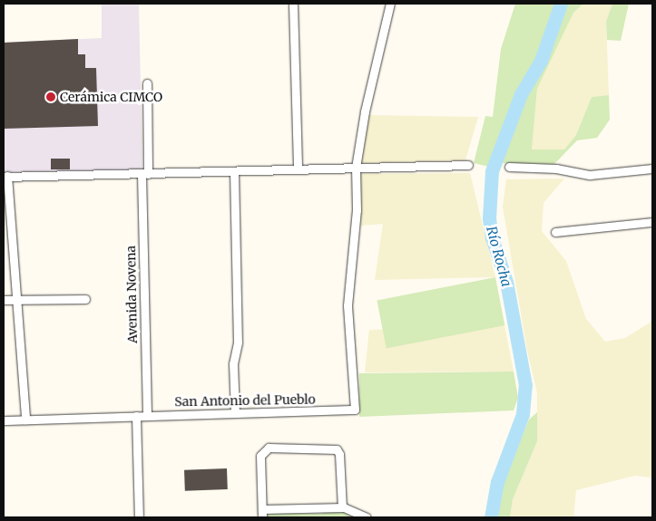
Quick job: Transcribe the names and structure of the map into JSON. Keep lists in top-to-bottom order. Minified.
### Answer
{"streets":{"street":["Avenida Novena","San Antonio del Pueblo"]},"crossings":[["Avenida Novena","San Antonio del Pueblo"]],"water":["Río Rocha"],"places":["Cerámica CIMCO"]}
